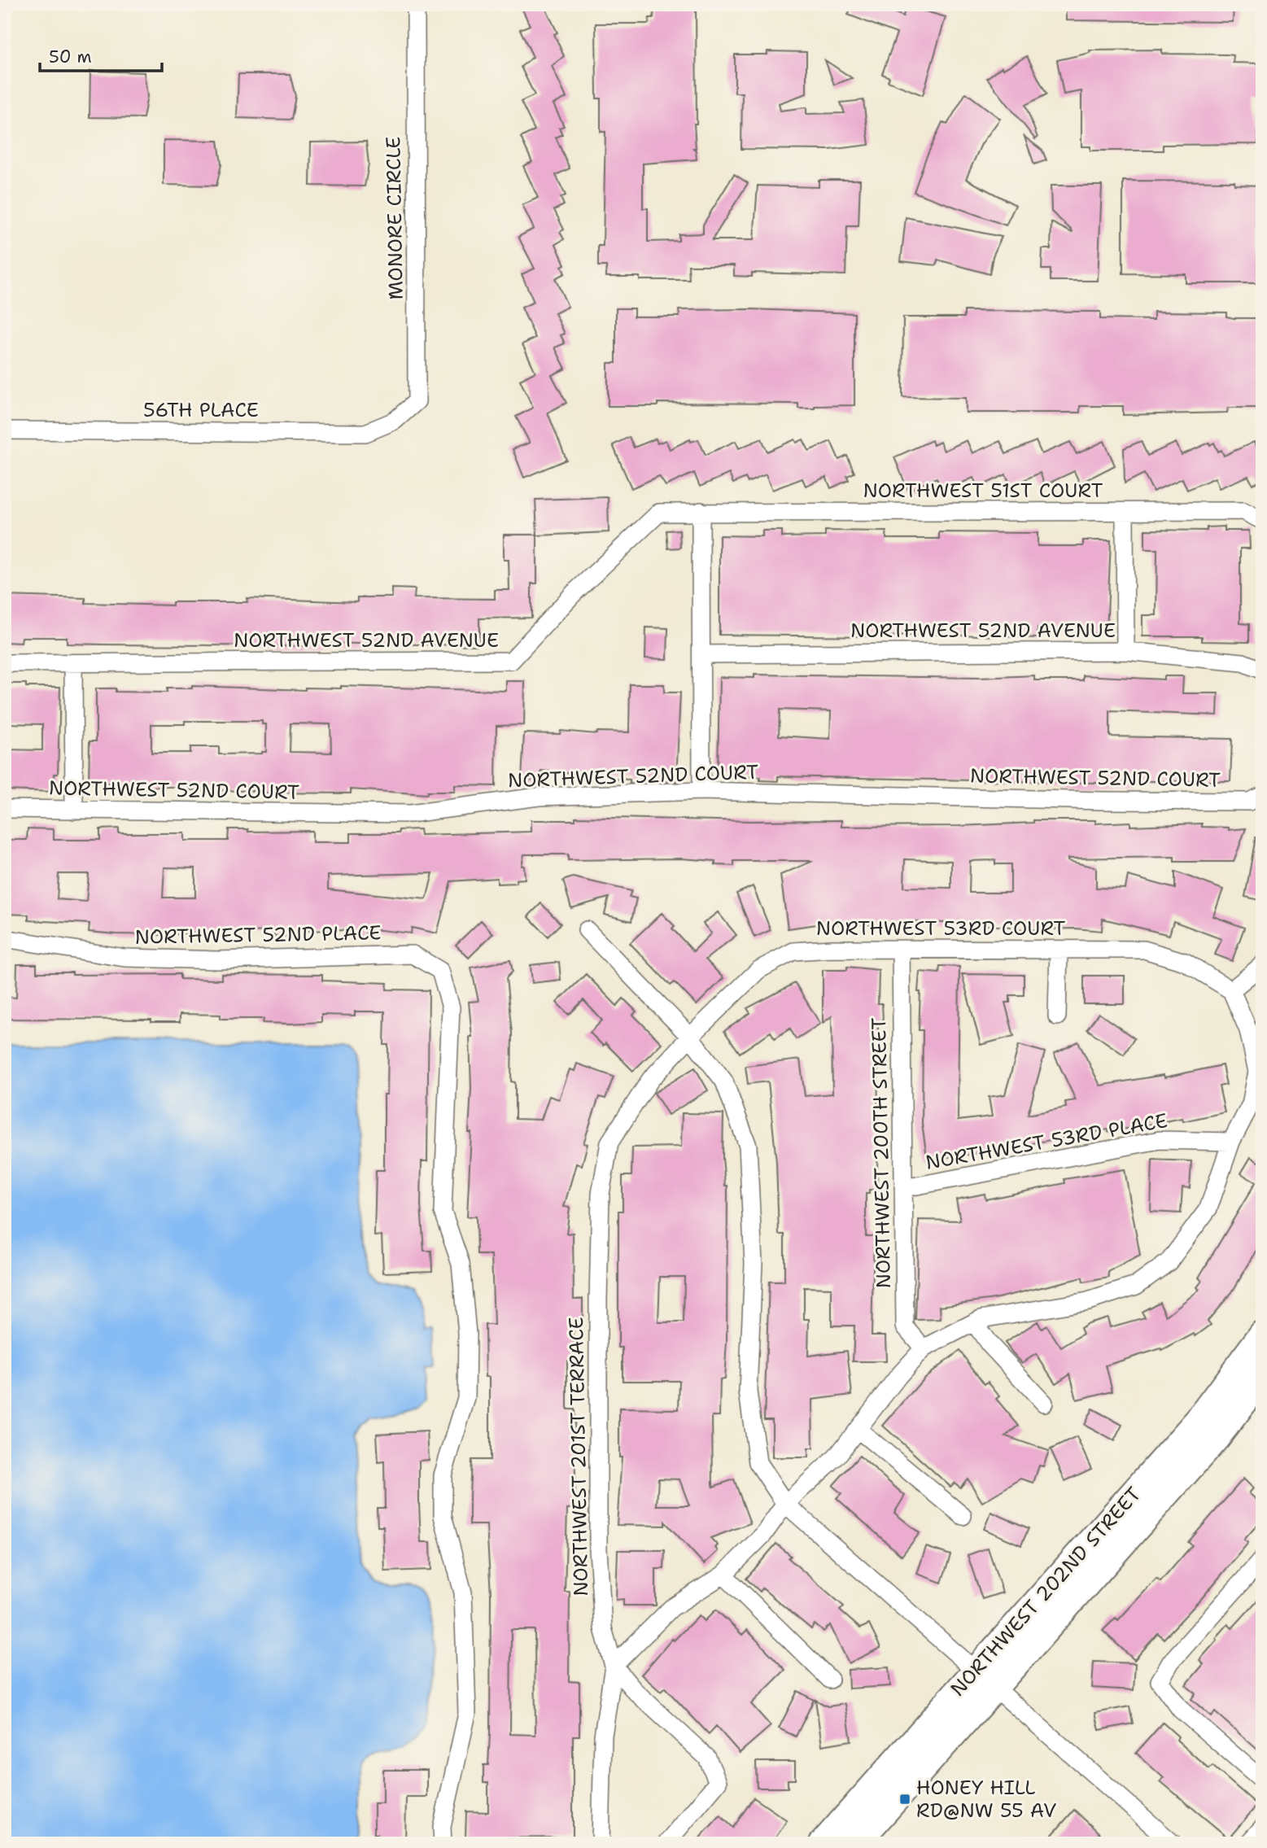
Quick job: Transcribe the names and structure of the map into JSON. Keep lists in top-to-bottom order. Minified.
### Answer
{"streets":{"main road":["NORTHWEST 202ND STREET"],"street":["MONORE CIRCLE","56TH PLACE","NORTHWEST 51ST COURT","NORTHWEST 52ND AVENUE","NORTHWEST 52ND COURT","NORTHWEST 53RD COURT","NORTHWEST 52ND PLACE","NORTHWEST 53RD PLACE","NORTHWEST 200TH STREET","NORTHWEST 201ST TERRACE"]},"crossings":[["MONORE CIRCLE","56TH PLACE"],["NORTHWEST 51ST COURT","NORTHWEST 52ND AVENUE"],["NORTHWEST 53RD COURT","NORTHWEST 200TH STREET"],["NORTHWEST 53RD COURT","NORTHWEST 201ST TERRACE"],["NORTHWEST 53RD PLACE","NORTHWEST 200TH STREET"]],"places":{"transit":["HONEY HILL RD@NW 55 AV"]},"scale_bar":"50 m"}
